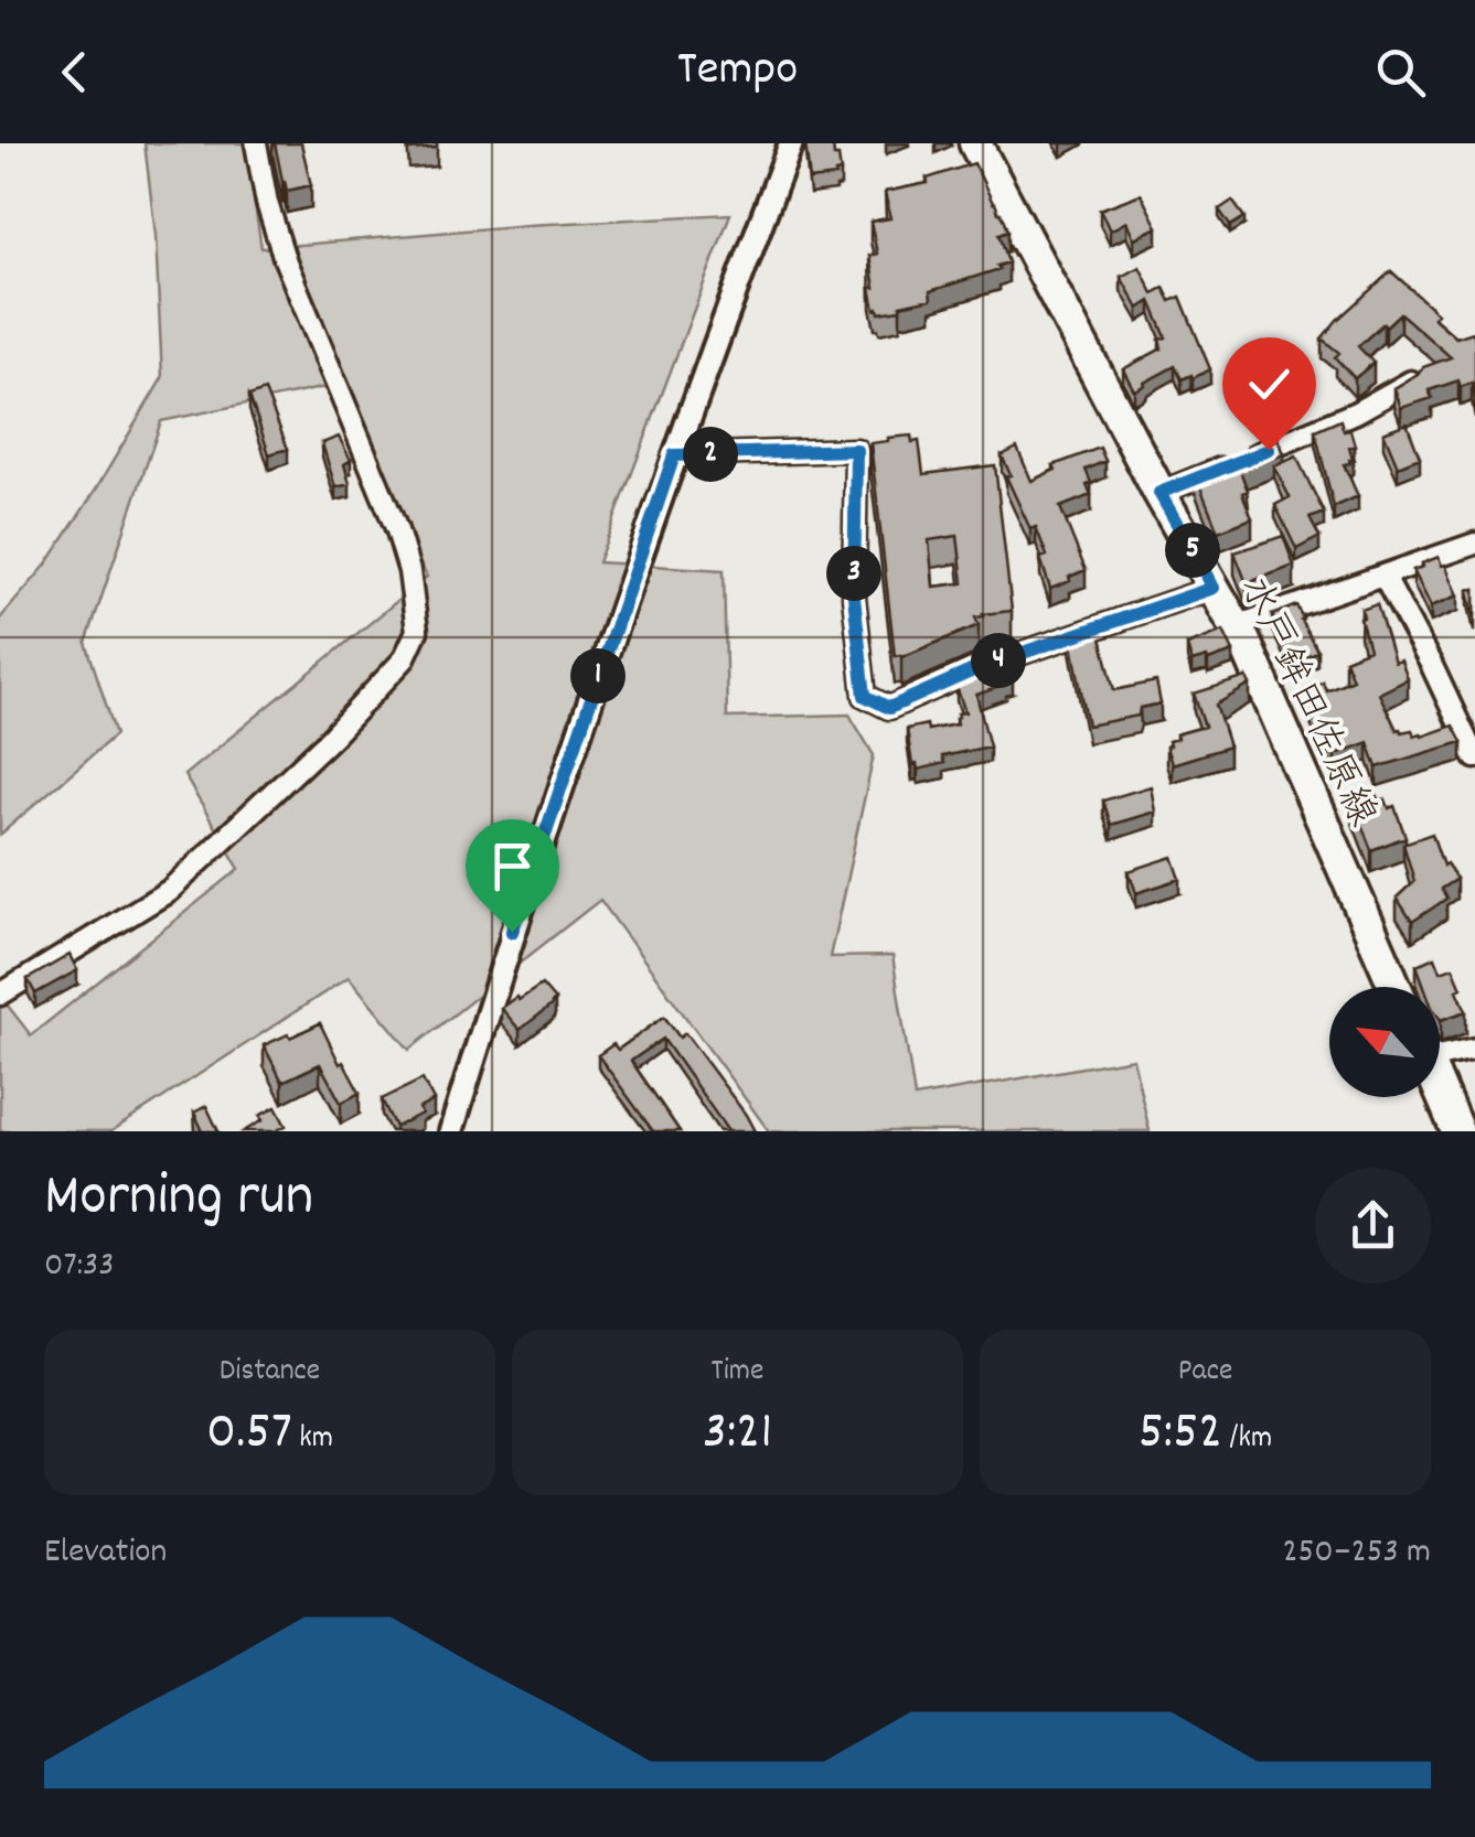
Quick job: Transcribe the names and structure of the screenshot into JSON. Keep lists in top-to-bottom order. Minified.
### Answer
{"streets":{"main road":["水戸鉾田佐原線"]},"north":"top left","page":{"header":"Tempo","pins":["2","5","3","4","1"],"heading":["Morning run","07:33"],"stats":[["Distance","0.57 km"],["Time","3:21"],["Pace","5:52 /km"]],"chart":["Elevation","250–253 m"]}}
